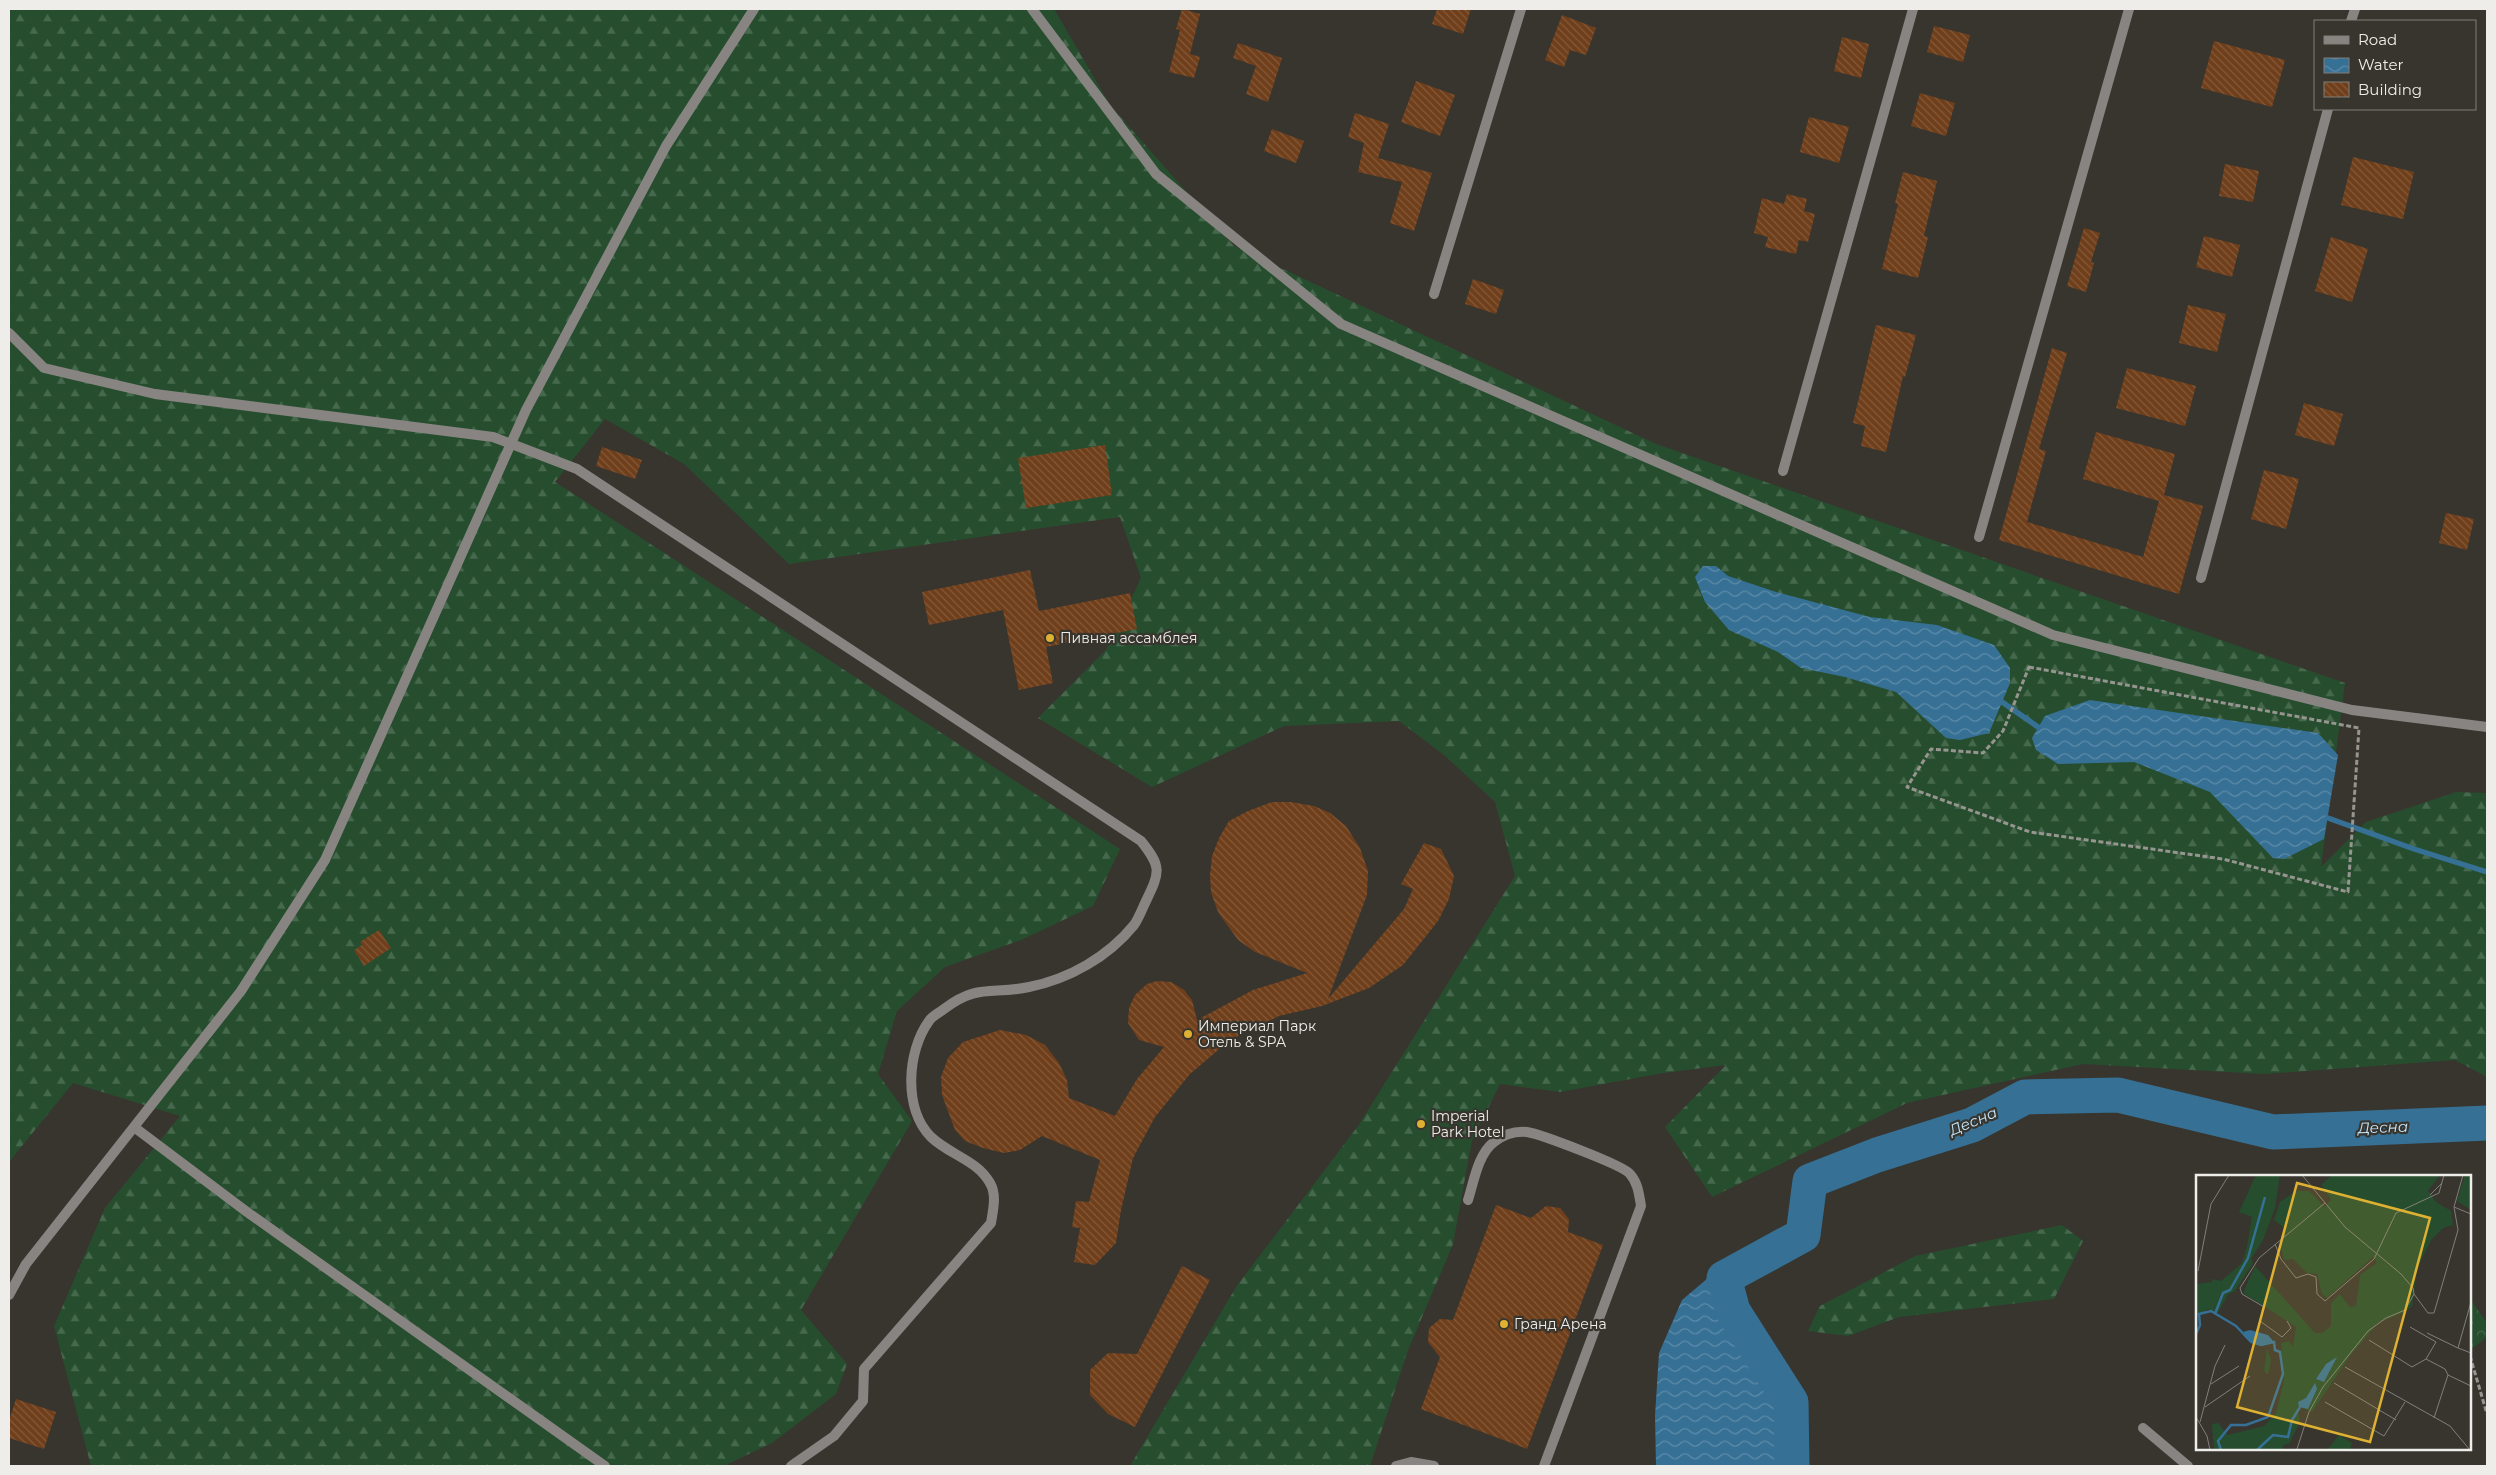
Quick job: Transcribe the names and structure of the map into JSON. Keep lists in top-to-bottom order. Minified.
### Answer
{"water":["Десна"],"places":["Пивная ассамблея","Империал Парк Отель & SPA","Imperial Park Hotel","Гранд Арена"],"legend":["Road","Water","Building"]}
